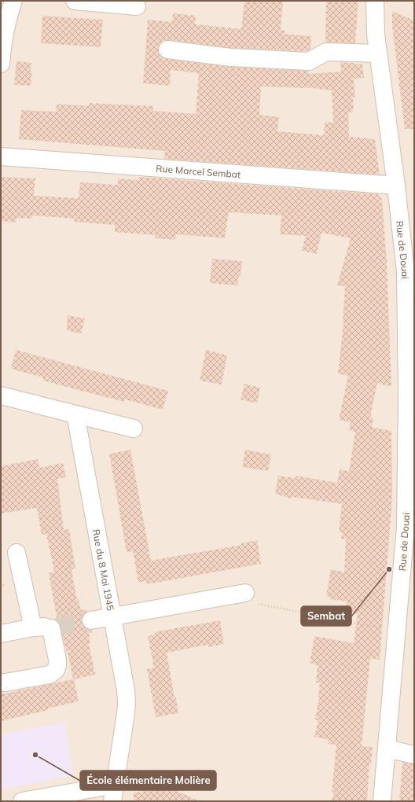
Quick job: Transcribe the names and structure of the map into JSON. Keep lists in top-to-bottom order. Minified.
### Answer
{"streets":{"street":["Rue Marcel Sembat","Rue de Douai","Rue du 8 Mai 1945"]},"crossings":[["Rue Marcel Sembat","Rue de Douai"]],"places":["Sembat","École élémentaire Molière"]}
